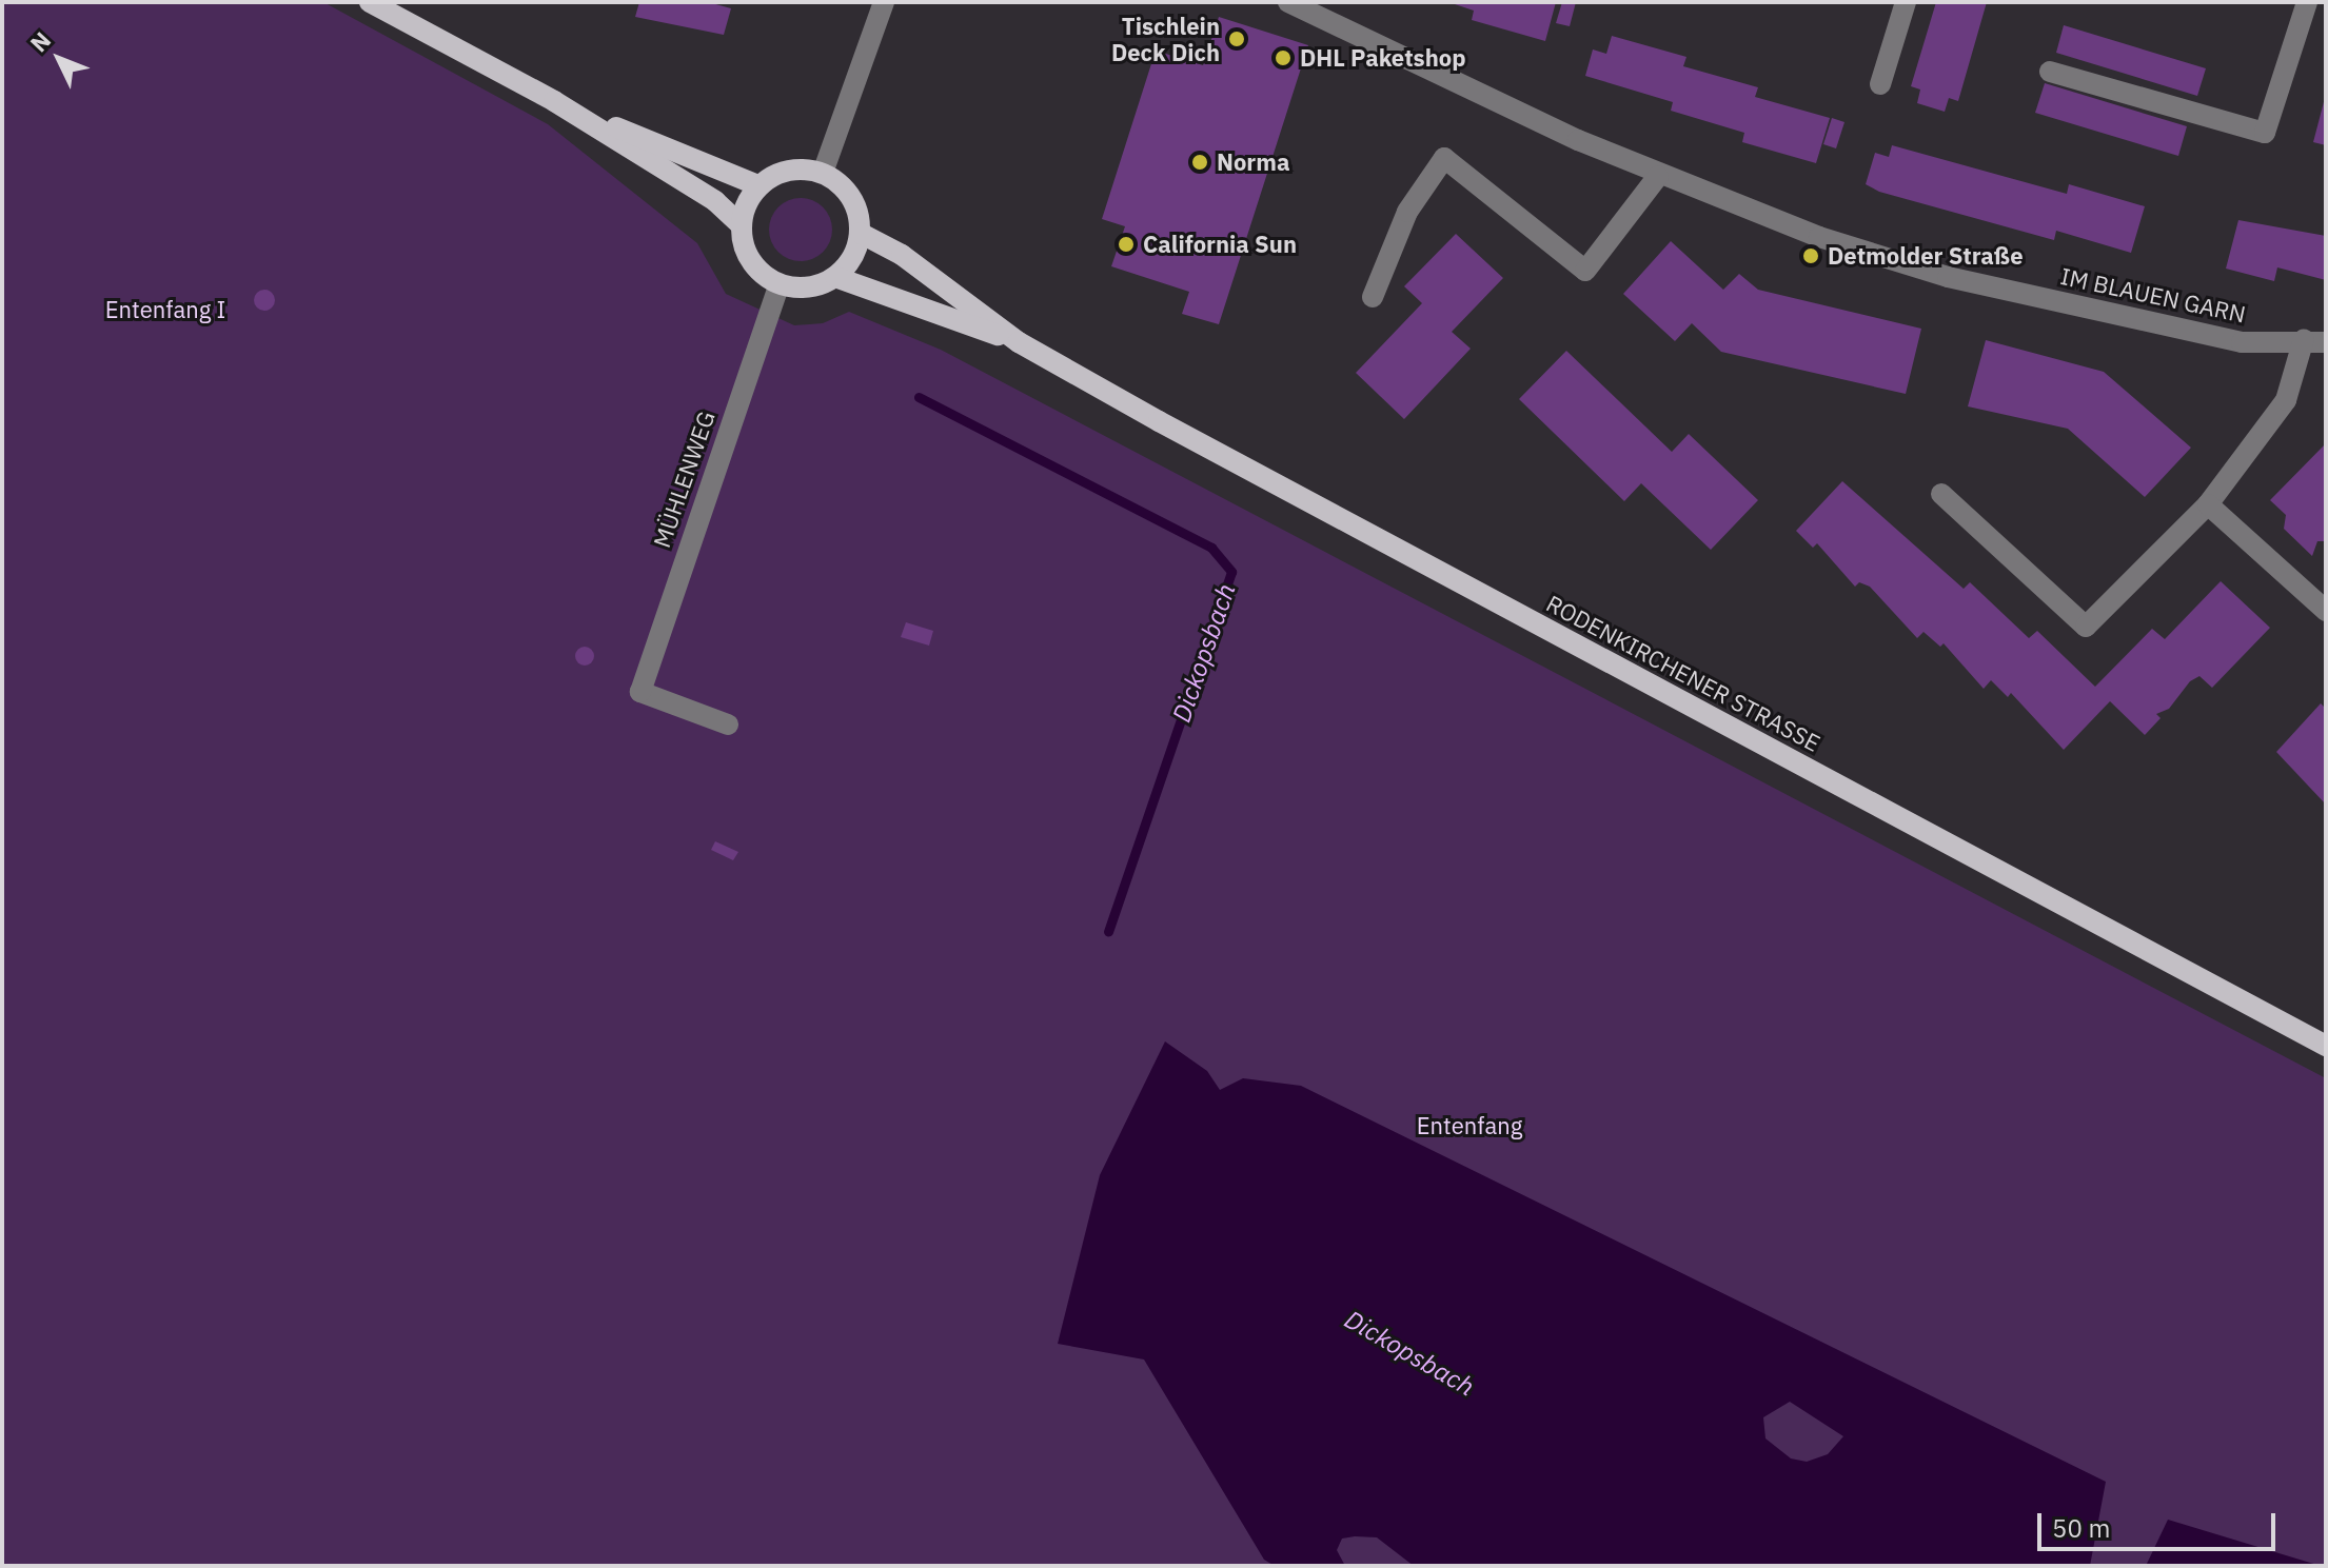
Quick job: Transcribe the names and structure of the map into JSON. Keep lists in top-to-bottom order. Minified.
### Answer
{"streets":{"main road":["RODENKIRCHENER STRASSE"],"street":["IM BLAUEN GARN","MÜHLENWEG"]},"crossings":[["MÜHLENWEG","RODENKIRCHENER STRASSE"]],"water":["Dickopsbach"],"parks":["Entenfang I","Entenfang"],"places":["Tischlein Deck Dich","DHL Paketshop","Norma","California Sun","Detmolder Straße"],"scale_bar":"50 m","north":"top left"}
